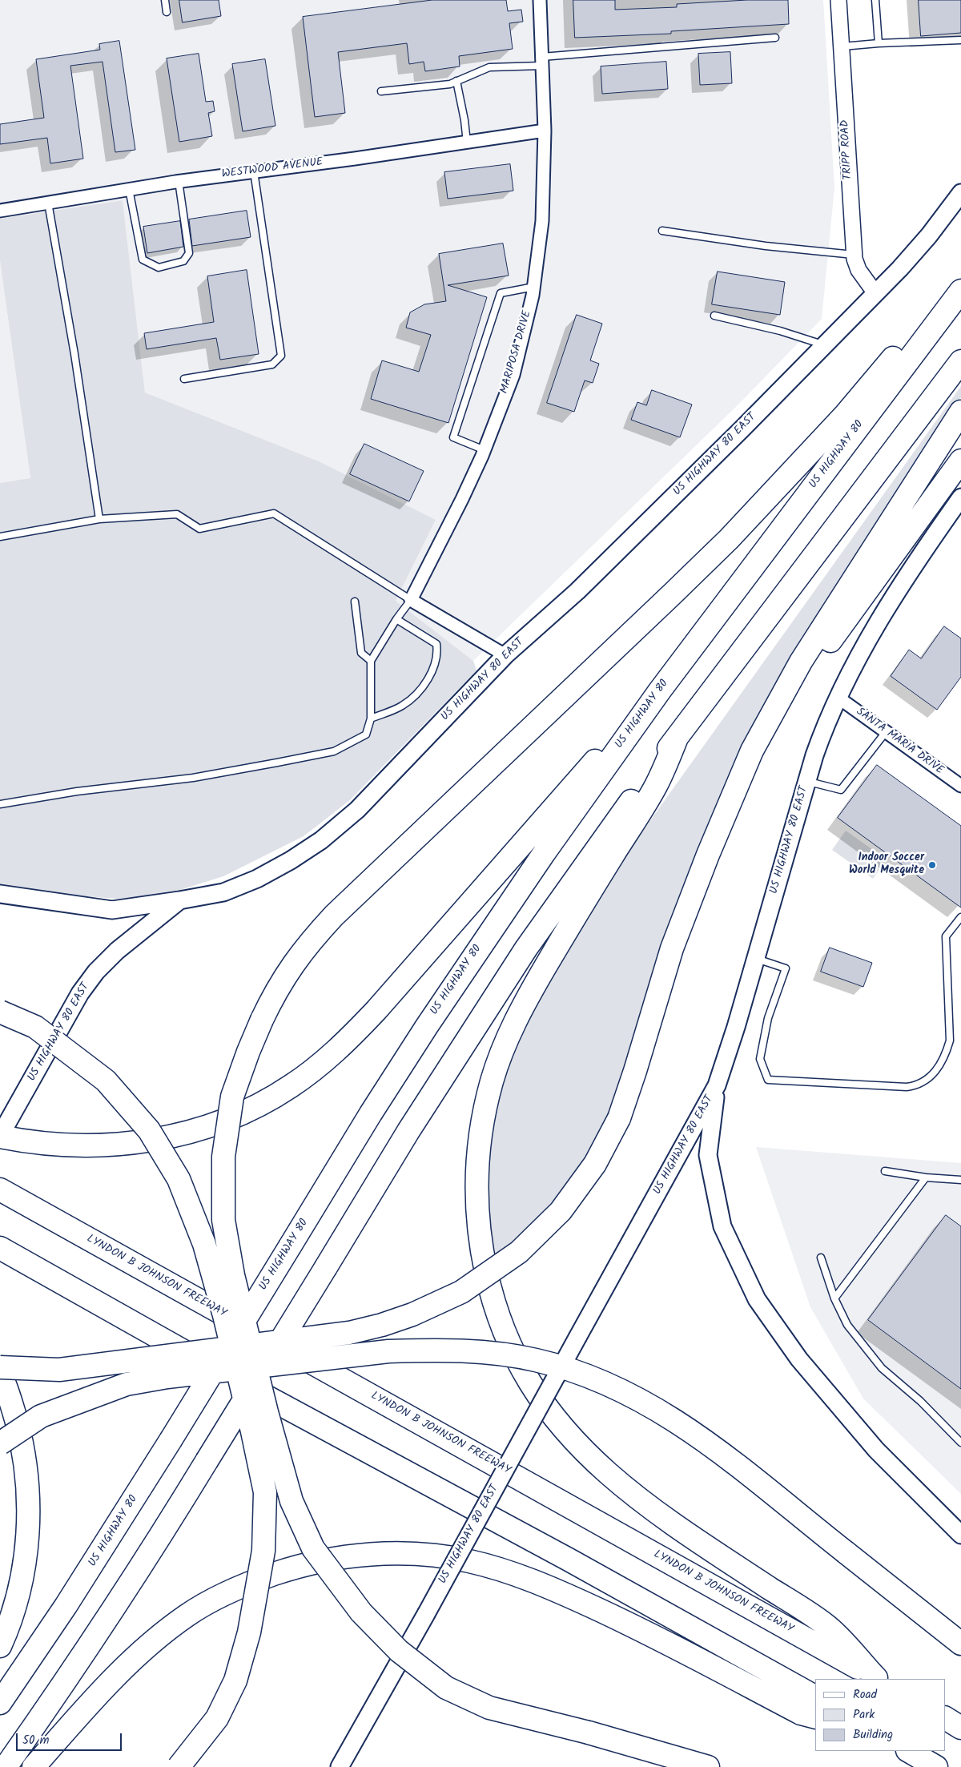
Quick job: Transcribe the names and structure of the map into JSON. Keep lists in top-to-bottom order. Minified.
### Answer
{"streets":{"highway":["US HIGHWAY 80","LYNDON B JOHNSON FREEWAY"],"main road":["US HIGHWAY 80 EAST"],"street":["TRIPP ROAD","WESTWOOD AVENUE","MARIPOSA DRIVE","SANTA MARIA DRIVE"]},"crossings":[["TRIPP ROAD","US HIGHWAY 80 EAST"],["WESTWOOD AVENUE","MARIPOSA DRIVE"],["US HIGHWAY 80 EAST","SANTA MARIA DRIVE"]],"places":["Indoor Soccer World Mesquite"],"legend":["Road","Park","Building"],"scale_bar":"50 m"}
